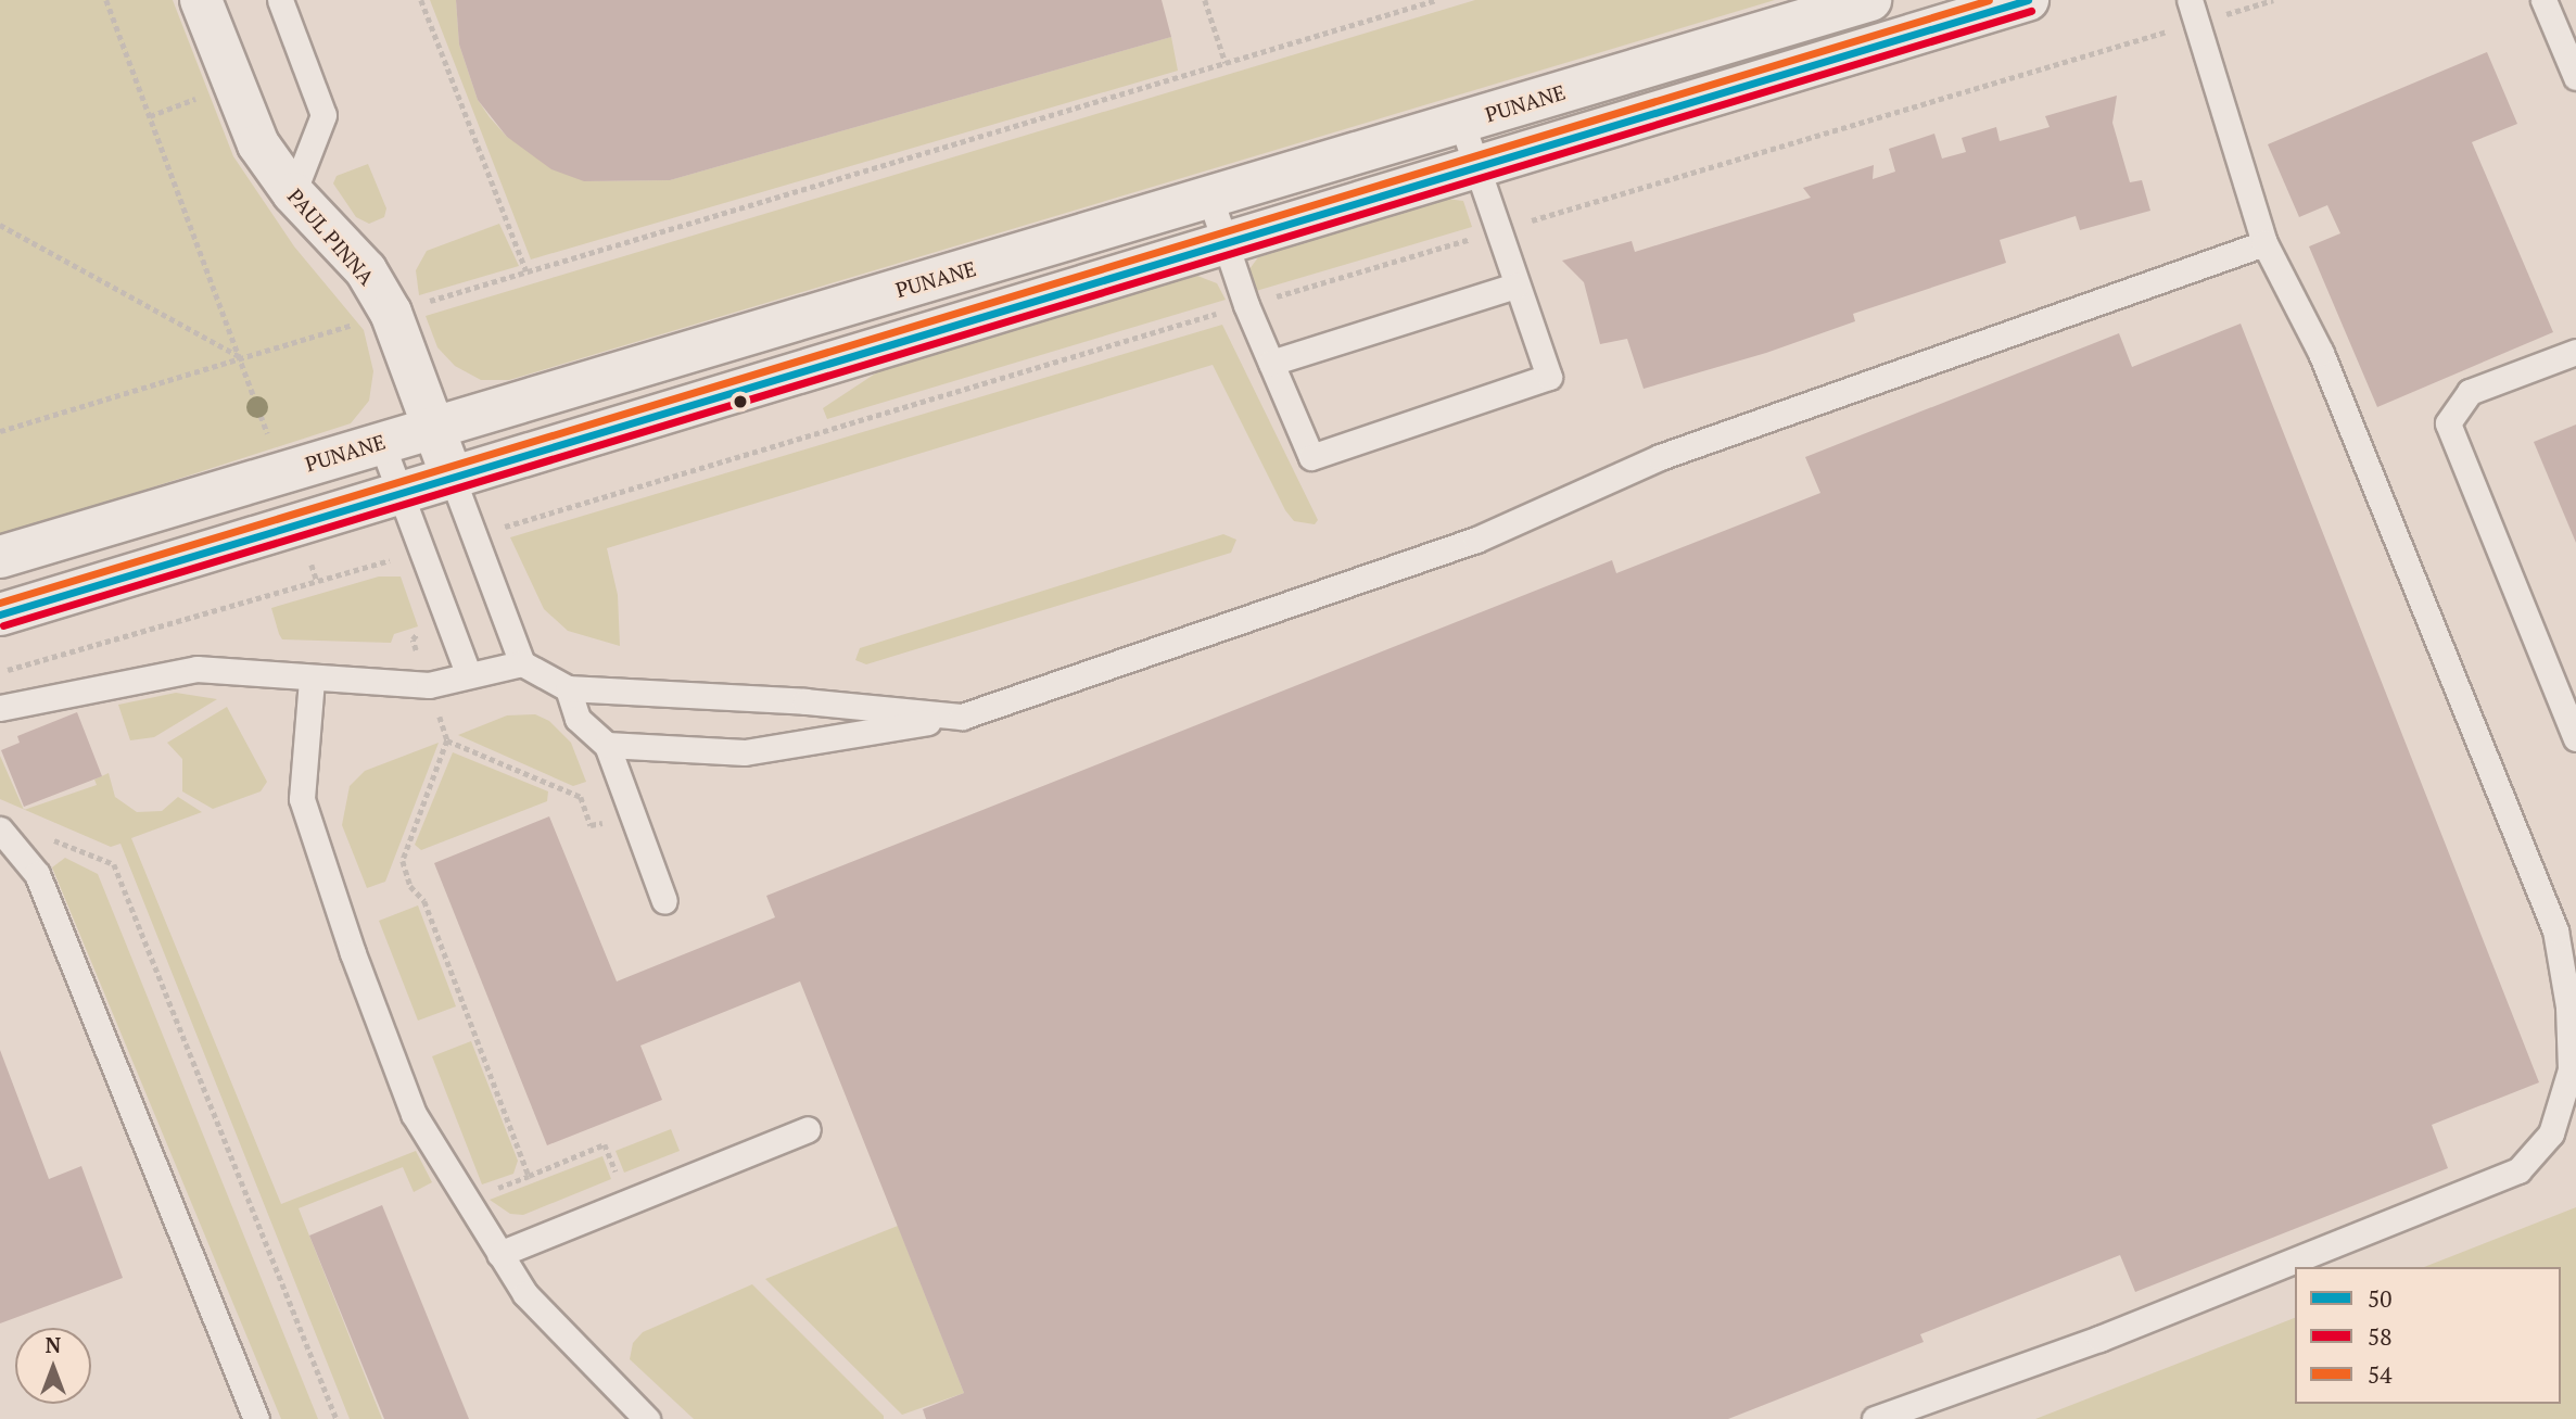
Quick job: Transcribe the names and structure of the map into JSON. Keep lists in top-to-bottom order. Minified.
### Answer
{"streets":{"main road":["PUNANE","PAUL PINNA"]},"crossings":[["PUNANE","PAUL PINNA"]],"lines":["transit line 50","transit line 54","transit line 58"],"legend":["50","58","54"],"north":"top"}
